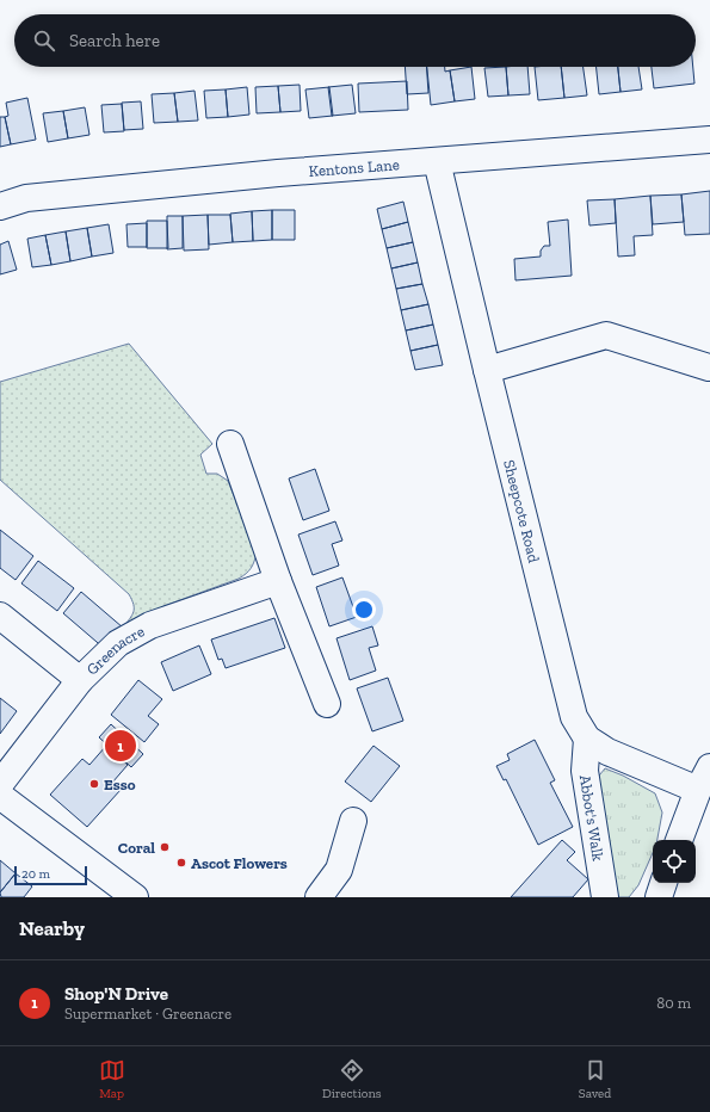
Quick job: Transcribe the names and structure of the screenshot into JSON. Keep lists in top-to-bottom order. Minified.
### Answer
{"streets":{"street":["Kentons Lane","Sheepcote Road","Greenacre","Abbot's Walk"]},"crossings":[["Kentons Lane","Sheepcote Road"],["Sheepcote Road","Abbot's Walk"]],"places":["Esso","Coral","Ascot Flowers"],"scale_bar":"20 m","page":{"search":"Search here","pins":"1","scale":"20 m","heading":"Nearby","list":[{"mark":"1","name":"Shop'N Drive","note":"Supermarket · Greenacre","value":"80 m"}],"nav":["Map","Directions","Saved"]}}
